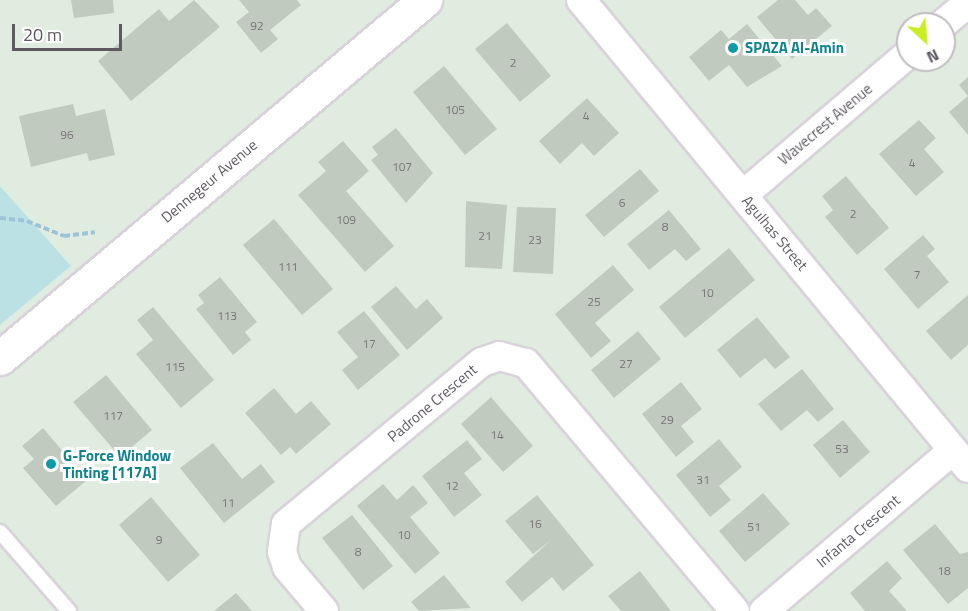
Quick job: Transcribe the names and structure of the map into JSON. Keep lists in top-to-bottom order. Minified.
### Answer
{"streets":{"street":["Wavecrest Avenue","Dennegeur Avenue","Agulhas Street","Padrone Crescent","Infanta Crescent"]},"crossings":[["Wavecrest Avenue","Agulhas Street"],["Agulhas Street","Infanta Crescent"]],"places":["SPAZA Al-Amin","G-Force Window Tinting [117A]"],"house_numbers":["92","2","105","4","96","4","107","6","2","109","8","21","23","111","7","10","25","113","17","27","115","117","29","14","53","31","12","11","16","51","10","9","8","18"],"scale_bar":"20 m","north":"bottom right"}
